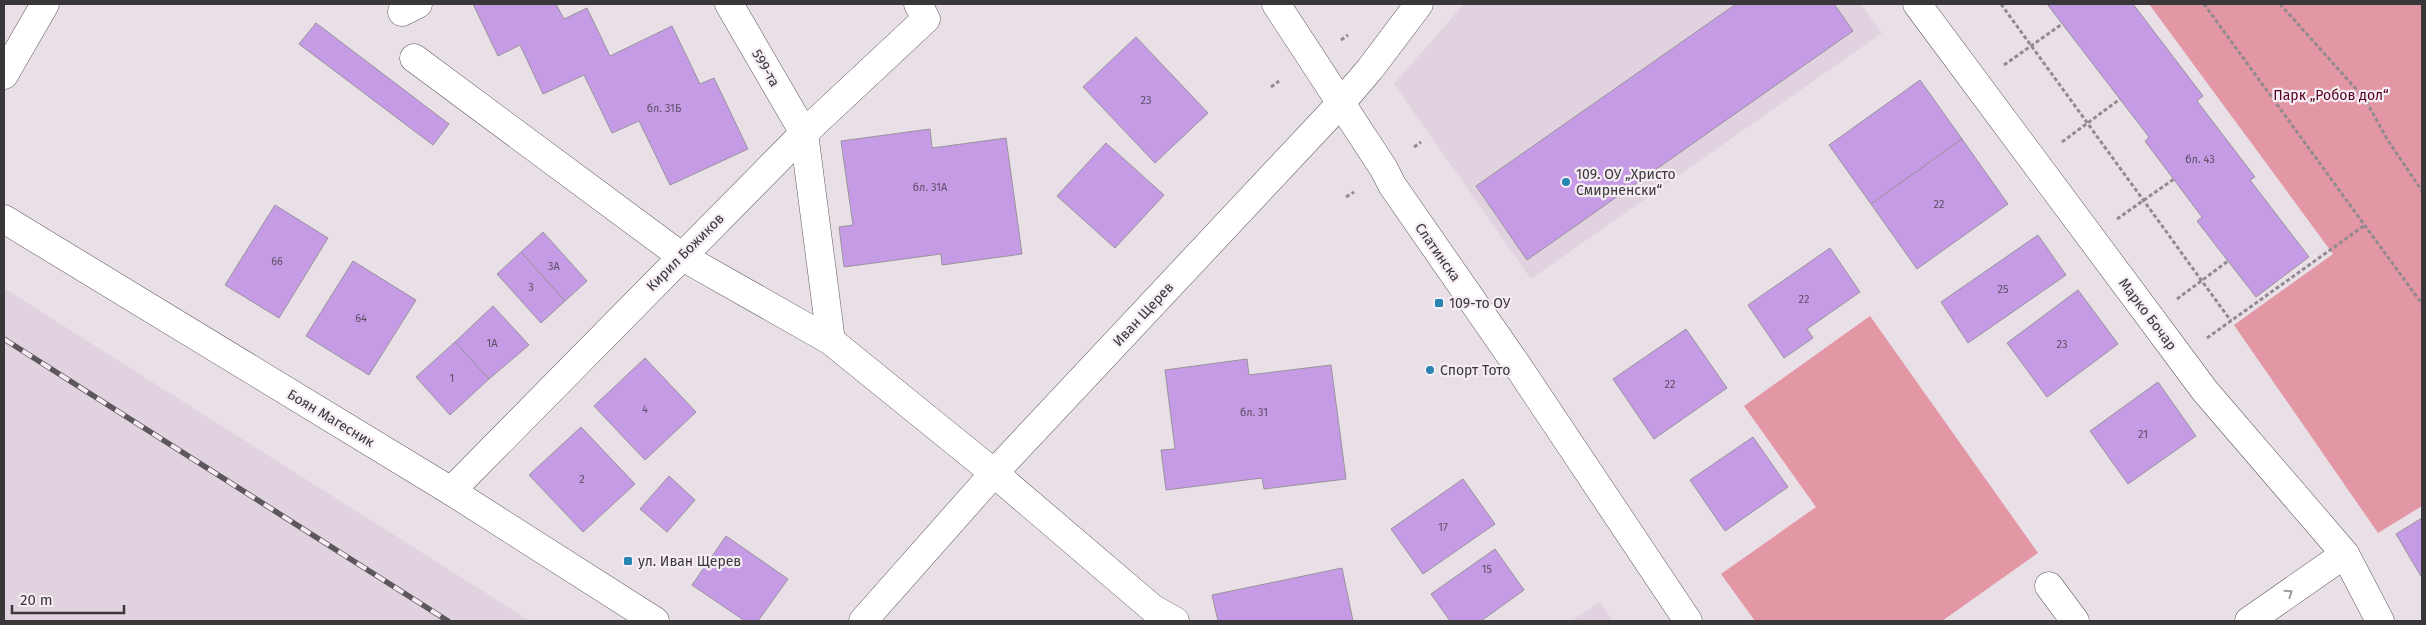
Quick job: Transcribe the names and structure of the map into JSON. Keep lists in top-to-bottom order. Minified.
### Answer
{"streets":{"street":["599-та","Кирил Божиков","Слатинска","Иван Щерев","Марко Бочар","Боян Магесник"]},"crossings":[["599-та","Кирил Божиков"],["Кирил Божиков","Боян Магесник"],["Слатинска","Иван Щерев"]],"parks":["Парк „Робов дол“"],"places":{"other":["109. ОУ „Христо Смирненски“","Спорт Тото"],"transit":["109-то ОУ","ул. Иван Щерев"]},"house_numbers":["23","бл. 31Б","бл. 43","бл. 31А","22","66","3А","3","25","22","64","1А","23","1","22","4","бл. 31","21","2","17","15"],"scale_bar":"20 m"}
